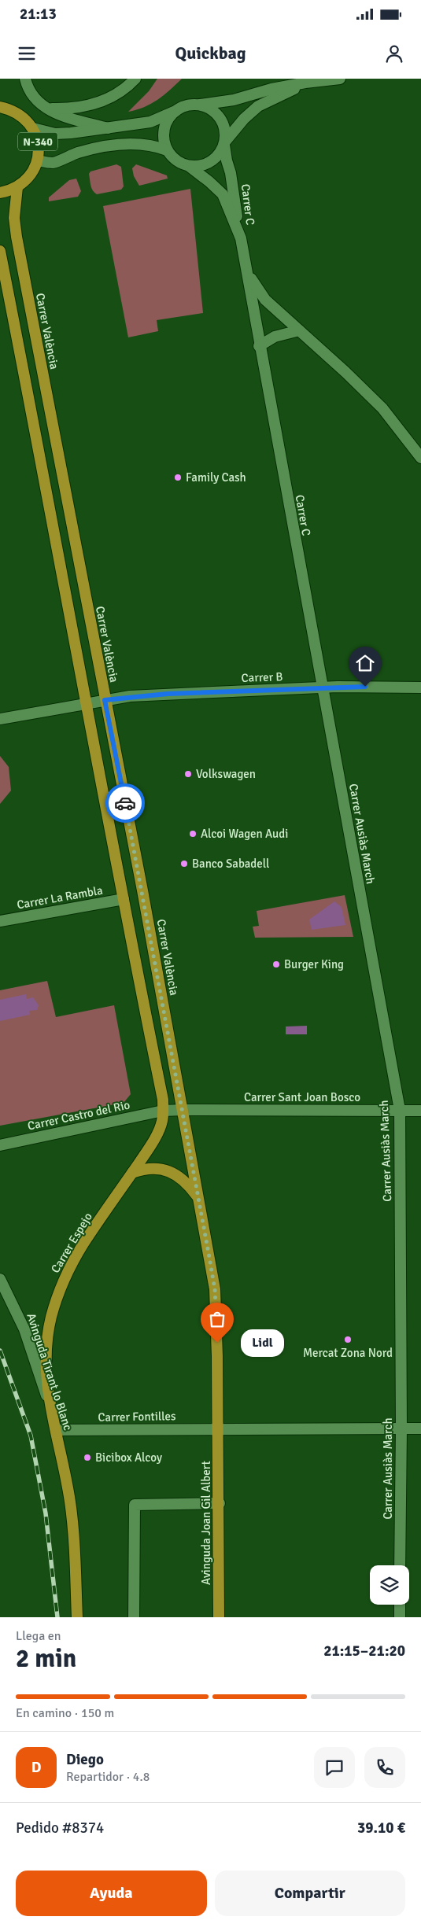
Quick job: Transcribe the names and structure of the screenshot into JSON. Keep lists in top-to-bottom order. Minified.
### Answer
{"streets":{"main road":["N-340","Carrer València","Carrer Espejo","Avinguda Tirant lo Blanc","Avinguda Joan Gil Albert"],"street":["Carrer C","Carrer B","Carrer Ausiàs March","Carrer La Rambla","Carrer Sant Joan Bosco","Carrer Castro del Rio","Carrer Fontilles"]},"crossings":[["N-340","Carrer València"],["Carrer C","Carrer B"],["Carrer C","Carrer Ausiàs March"],["Carrer València","Carrer B"],["Carrer València","Carrer Sant Joan Bosco"],["Carrer València","Carrer Fontilles"],["Carrer València","Avinguda Joan Gil Albert"],["Carrer B","Carrer Ausiàs March"],["Carrer Ausiàs March","Carrer Sant Joan Bosco"],["Carrer Ausiàs March","Carrer Fontilles"],["Carrer Castro del Rio","Carrer Espejo"],["Carrer Espejo","Avinguda Tirant lo Blanc"],["Avinguda Tirant lo Blanc","Carrer Fontilles"],["Carrer Fontilles","Avinguda Joan Gil Albert"]],"places":["Family Cash","Volkswagen","Alcoi Wagen Audi","Banco Sabadell","Burger King","Mercat Zona Nord","Lidl","Bicibox Alcoy"],"page":{"status":"21:13","header":"Quickbag","bubble":"Lidl","heading":["2 min","Llega en","21:15–21:20"],"panel":["Diego","Repartidor · 4.8","Pedido #8374","39.10 €"],"bar":"En camino · 150 m","round":"D","buttons":["Ayuda","Compartir"]}}
